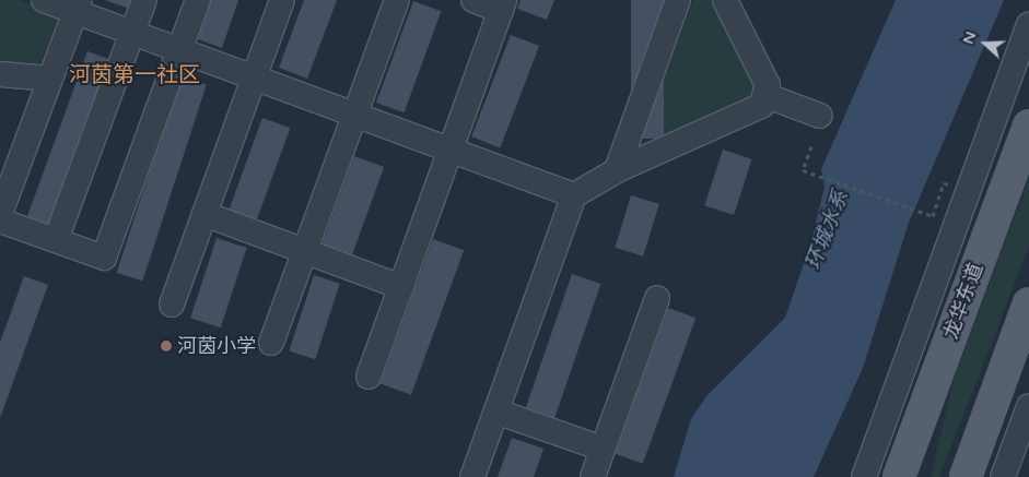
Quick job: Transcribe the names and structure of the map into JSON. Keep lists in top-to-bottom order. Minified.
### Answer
{"streets":{"main road":["龙华东道"]},"districts":["河茵第一社区"],"water":["环城水系"],"places":["河茵小学"],"north":"left"}
